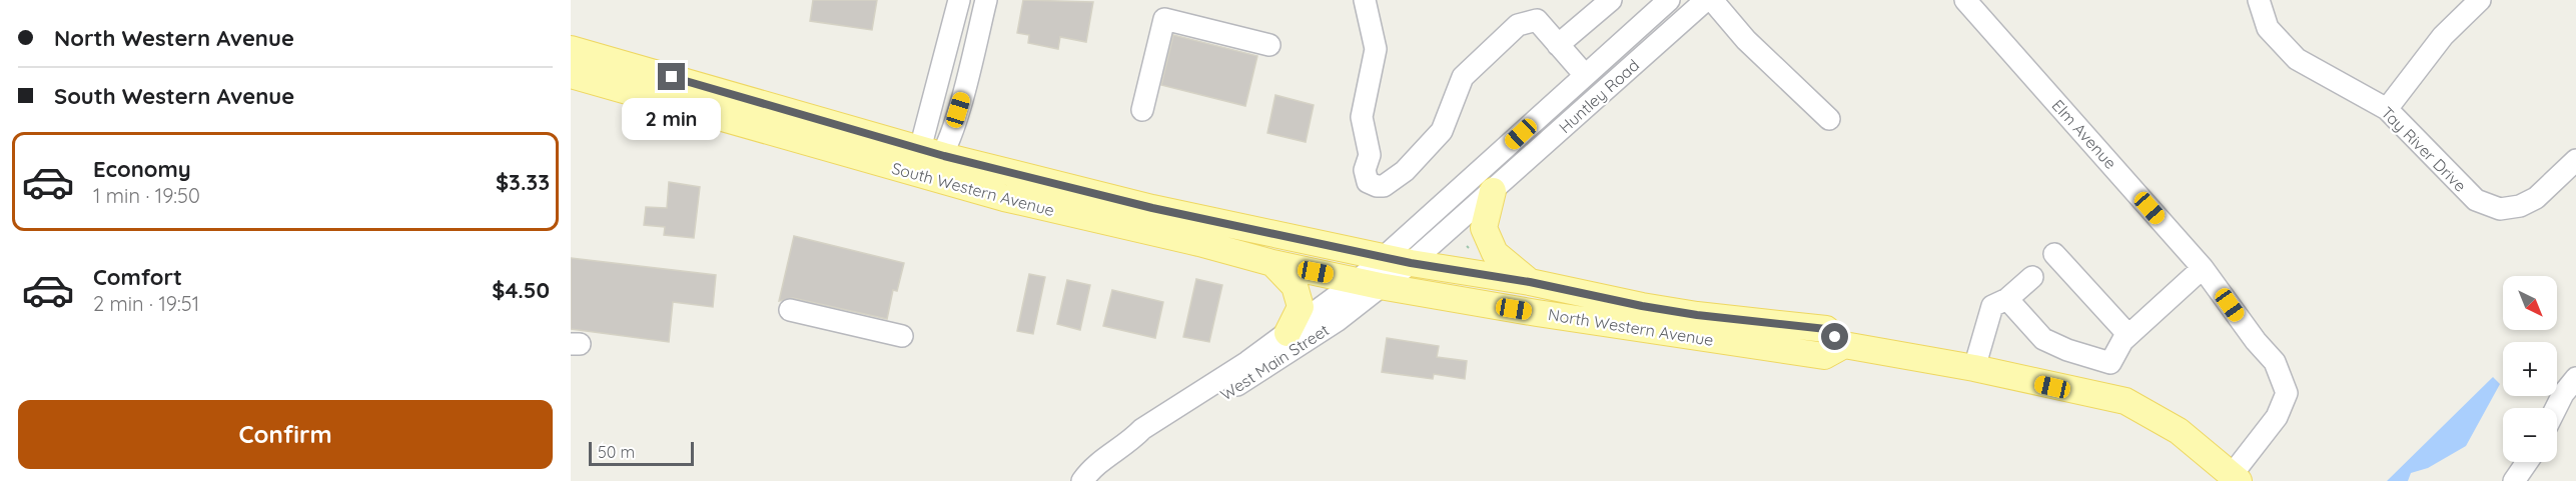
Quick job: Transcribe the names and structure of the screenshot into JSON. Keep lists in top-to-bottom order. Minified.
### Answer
{"streets":{"main road":["South Western Avenue","North Western Avenue"],"street":["Huntley Road","Elm Avenue","Tay River Drive","West Main Street"]},"crossings":[["Huntley Road","South Western Avenue"],["Huntley Road","North Western Avenue"],["Huntley Road","West Main Street"],["Elm Avenue","North Western Avenue"],["South Western Avenue","North Western Avenue"],["South Western Avenue","West Main Street"],["North Western Avenue","West Main Street"]],"scale_bar":"50 m","north":"bottom right","page":{"banner":["North Western Avenue","South Western Avenue"],"bubble":"2 min","list":[{"name":"Economy","note":"1 min · 19:50","value":"$3.33"},{"name":"Comfort","note":"2 min · 19:51","value":"$4.50"}],"map_buttons":["+","−"],"buttons":"Confirm","scale":"50 m"}}
